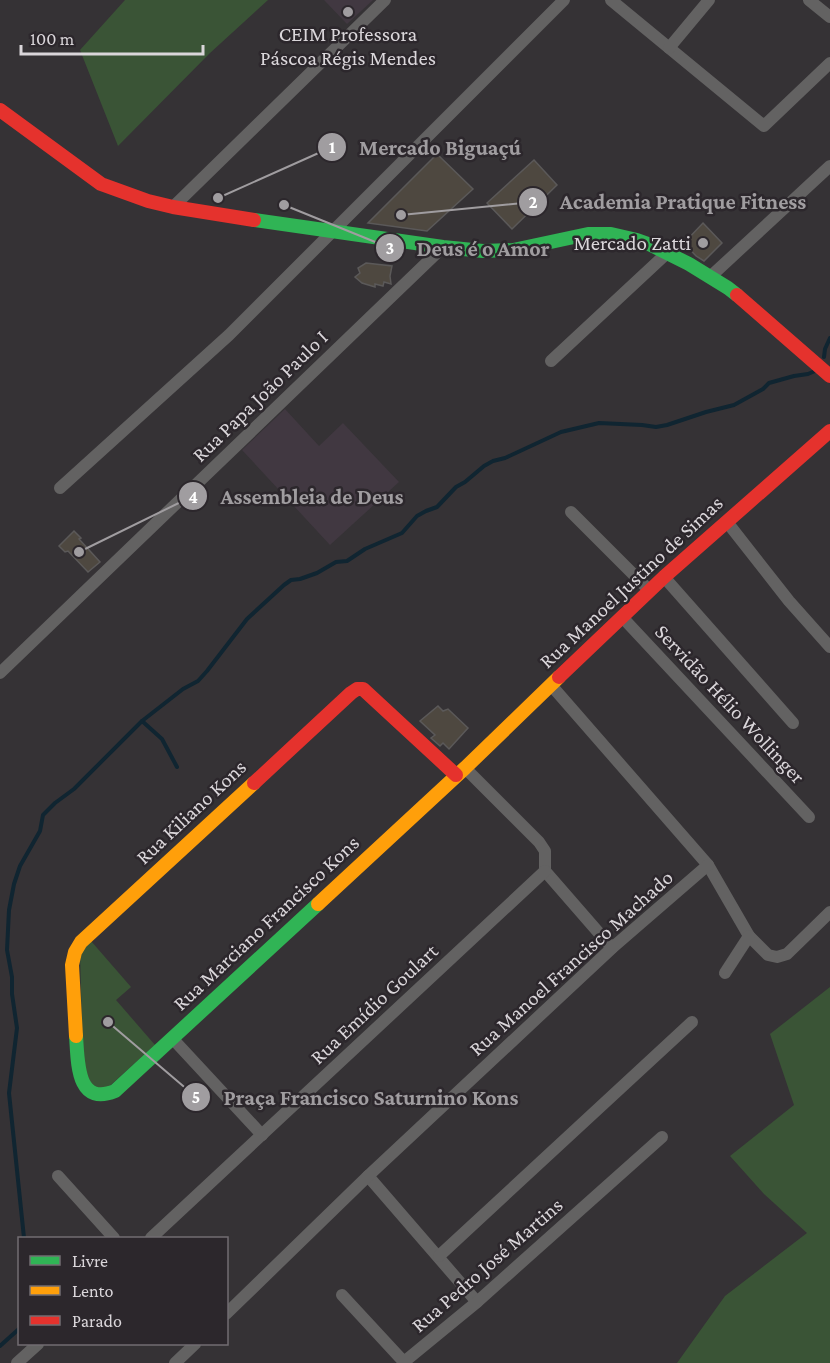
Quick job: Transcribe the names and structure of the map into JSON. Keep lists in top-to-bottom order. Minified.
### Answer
{"streets":{"street":["Rua Papa João Paulo I","Rua Manoel Justino de Simas","Servidão Hélio Wollinger","Rua Kiliano Kons","Rua Marciano Francisco Kons","Rua Manoel Francisco Machado","Rua Emídio Goulart","Rua Pedro José Martins"]},"crossings":[["Rua Manoel Justino de Simas","Servidão Hélio Wollinger"],["Rua Manoel Justino de Simas","Rua Kiliano Kons"],["Rua Manoel Justino de Simas","Rua Marciano Francisco Kons"],["Rua Kiliano Kons","Rua Marciano Francisco Kons"]],"places":["CEIM Professora Páscoa Régis Mendes","Mercado Biguaçú","Deus é o Amor","Academia Pratique Fitness","Mercado Zatti","Assembleia de Deus","Praça Francisco Saturnino Kons"],"legend":["Livre","Lento","Parado"],"scale_bar":"100 m"}
